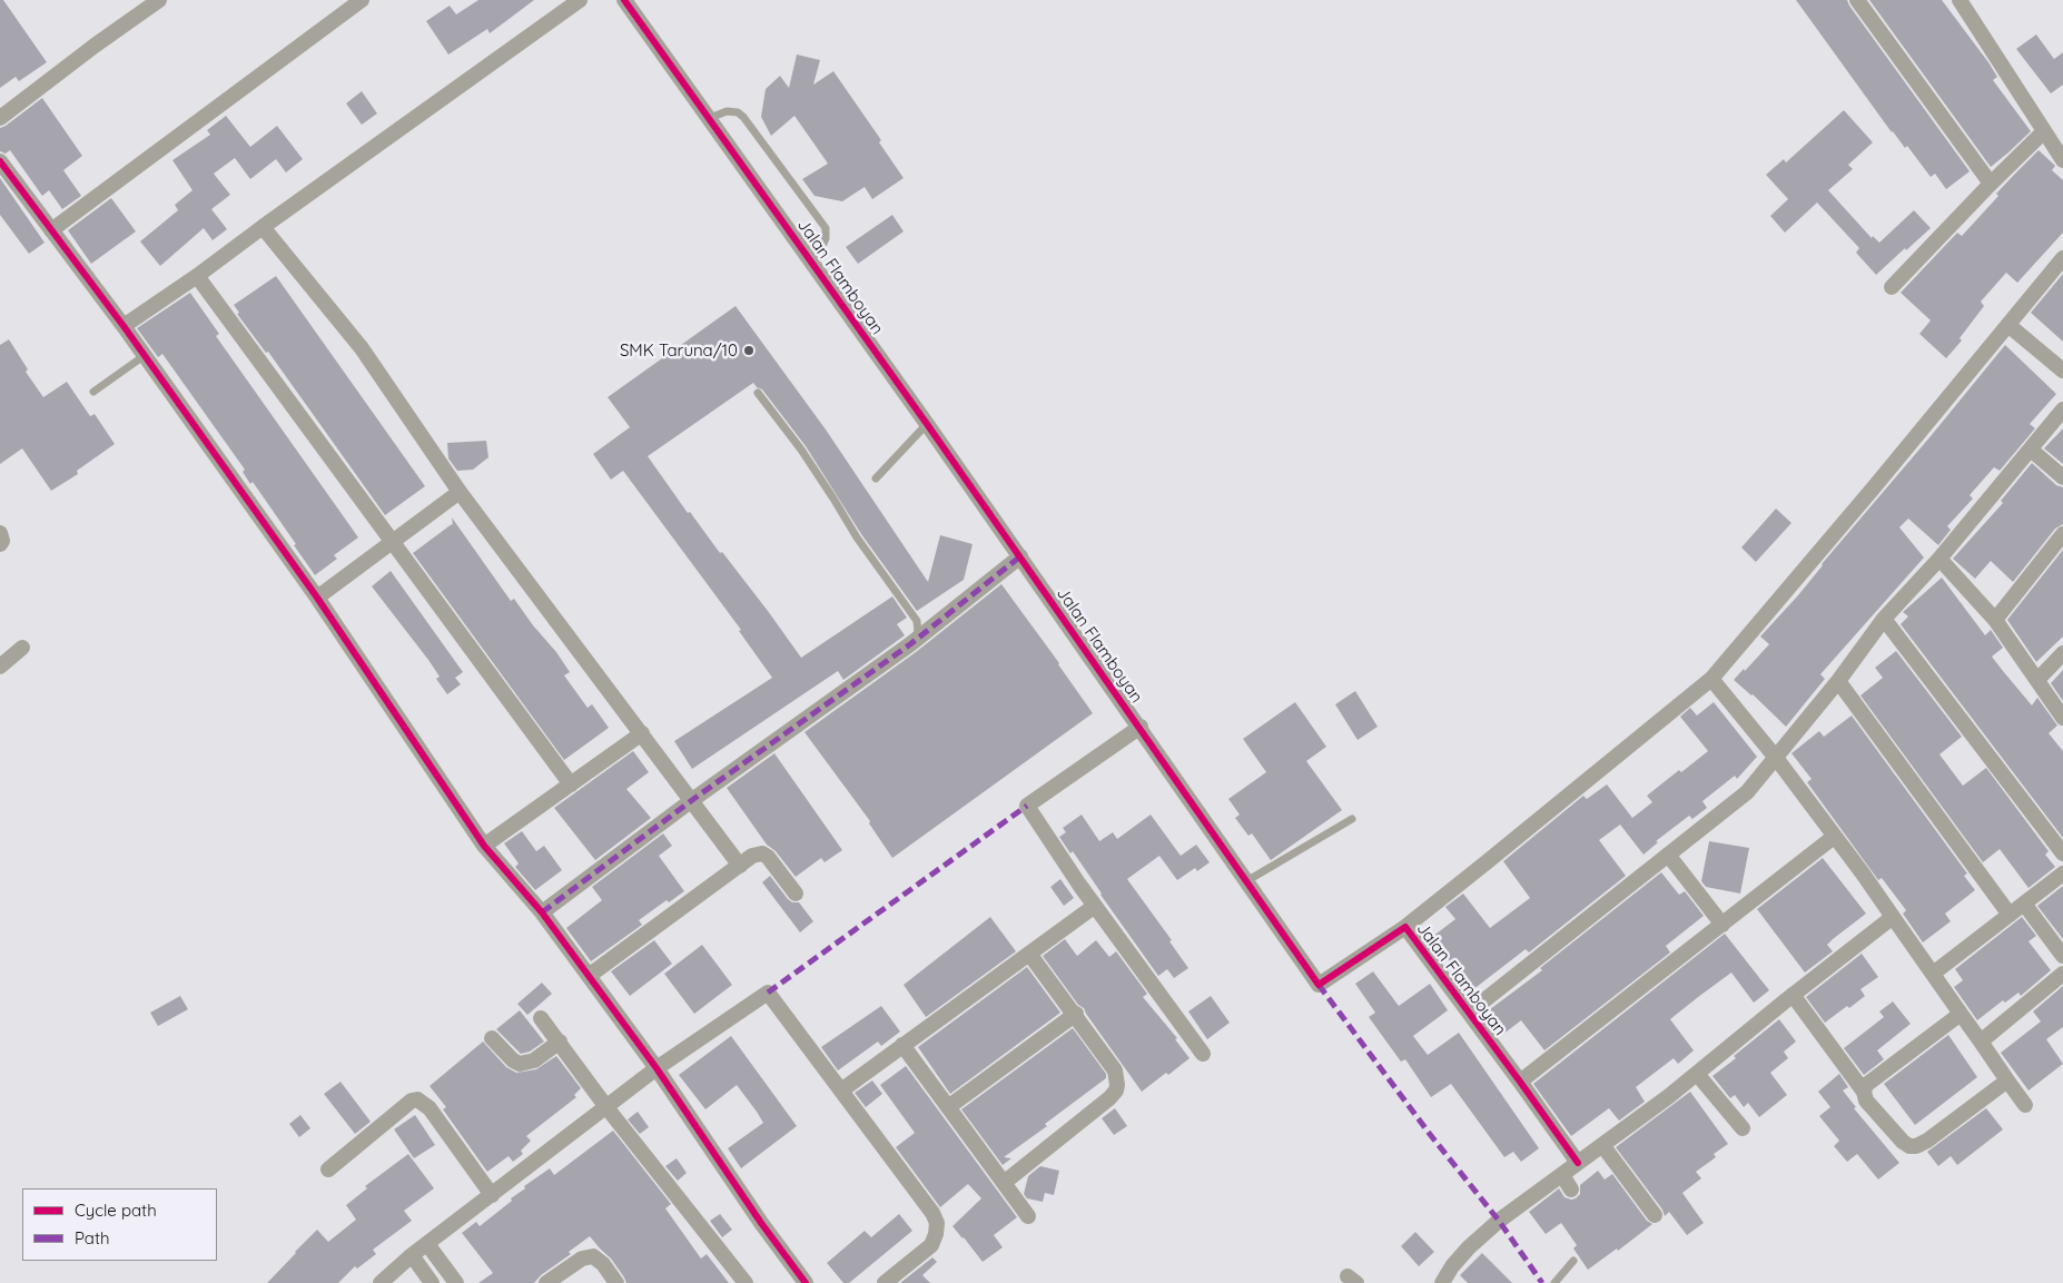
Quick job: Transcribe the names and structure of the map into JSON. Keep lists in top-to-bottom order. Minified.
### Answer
{"streets":{"street":["Jalan Flamboyan"]},"places":["SMK Taruna/10"],"legend":["Cycle path","Path"]}
